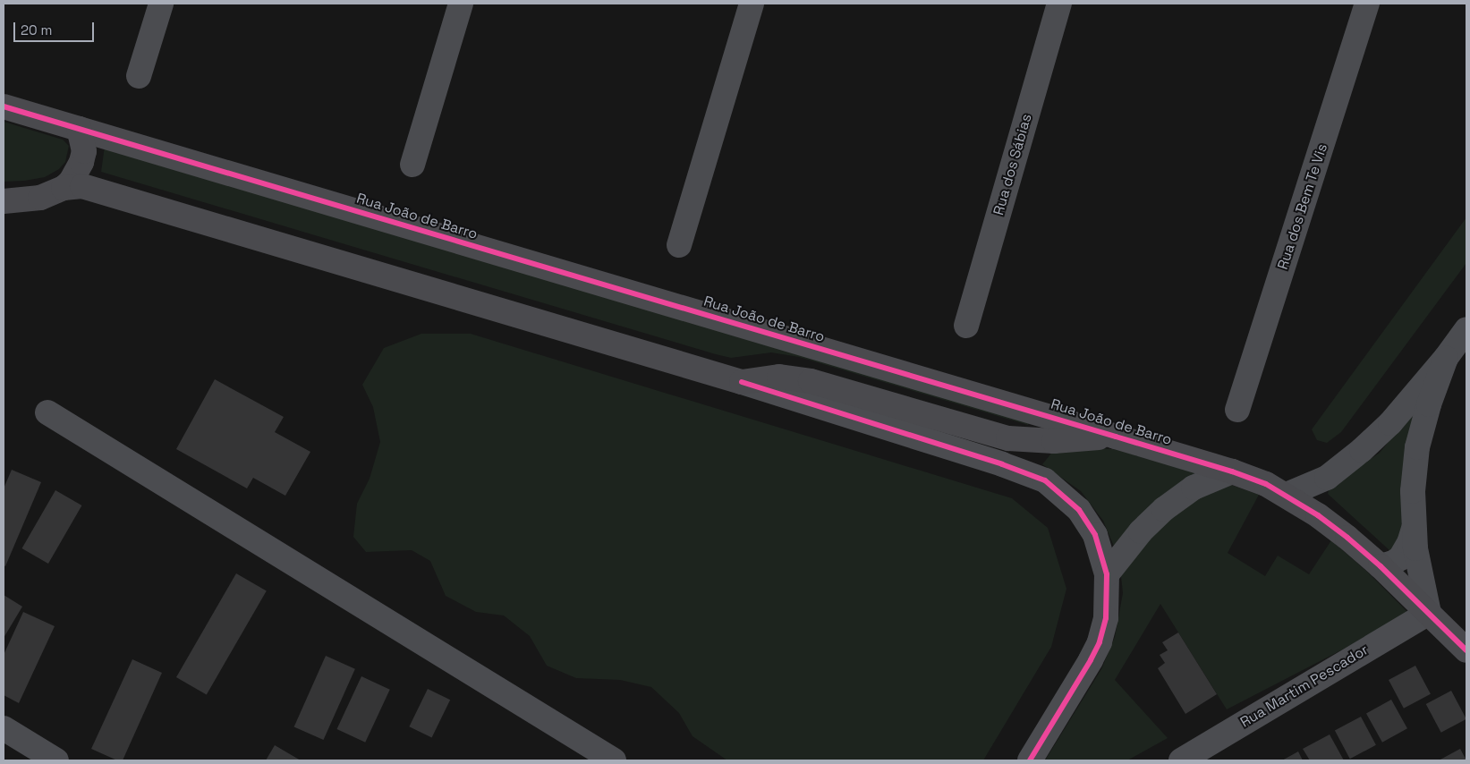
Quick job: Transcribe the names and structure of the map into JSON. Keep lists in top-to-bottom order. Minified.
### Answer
{"streets":{"street":["Rua dos Sábias","Rua dos Bem Te Vis","Rua João de Barro","Rua Martim Pescador"]},"crossings":[["Rua João de Barro","Rua Martim Pescador"]],"scale_bar":"20 m"}
